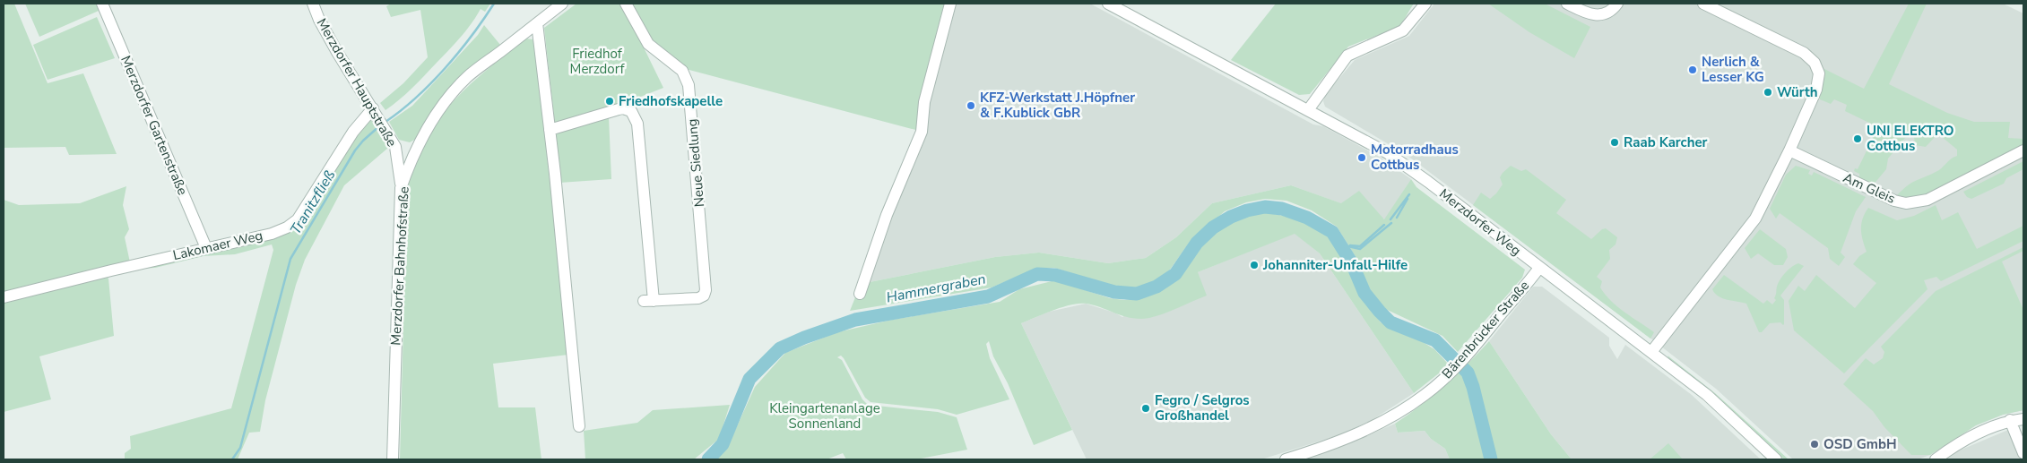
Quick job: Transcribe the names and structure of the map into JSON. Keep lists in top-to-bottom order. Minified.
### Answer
{"streets":{"street":["Merzdorfer Hauptstraße","Merzdorfer Gartenstraße","Neue Siedlung","Am Gleis","Merzdorfer Weg","Lakomaer Weg","Merzdorfer Bahnhofstraße","Bärenbrücker Straße"]},"crossings":[["Merzdorfer Hauptstraße","Lakomaer Weg"],["Merzdorfer Hauptstraße","Merzdorfer Bahnhofstraße"],["Merzdorfer Gartenstraße","Lakomaer Weg"],["Merzdorfer Weg","Bärenbrücker Straße"]],"water":["Tranitzfließ","Hammergraben"],"parks":["Friedhof Merzdorf","Kleingartenanlage Sonnenland"],"places":["Nerlich & Lesser KG","Würth","Friedhofskapelle","KFZ-Werkstatt J.Höpfner & F.Kublick GbR","UNI ELEKTRO Cottbus","Raab Karcher","Motorradhaus Cottbus","Johanniter-Unfall-Hilfe","Fegro / Selgros Großhandel","OSD GmbH"]}
